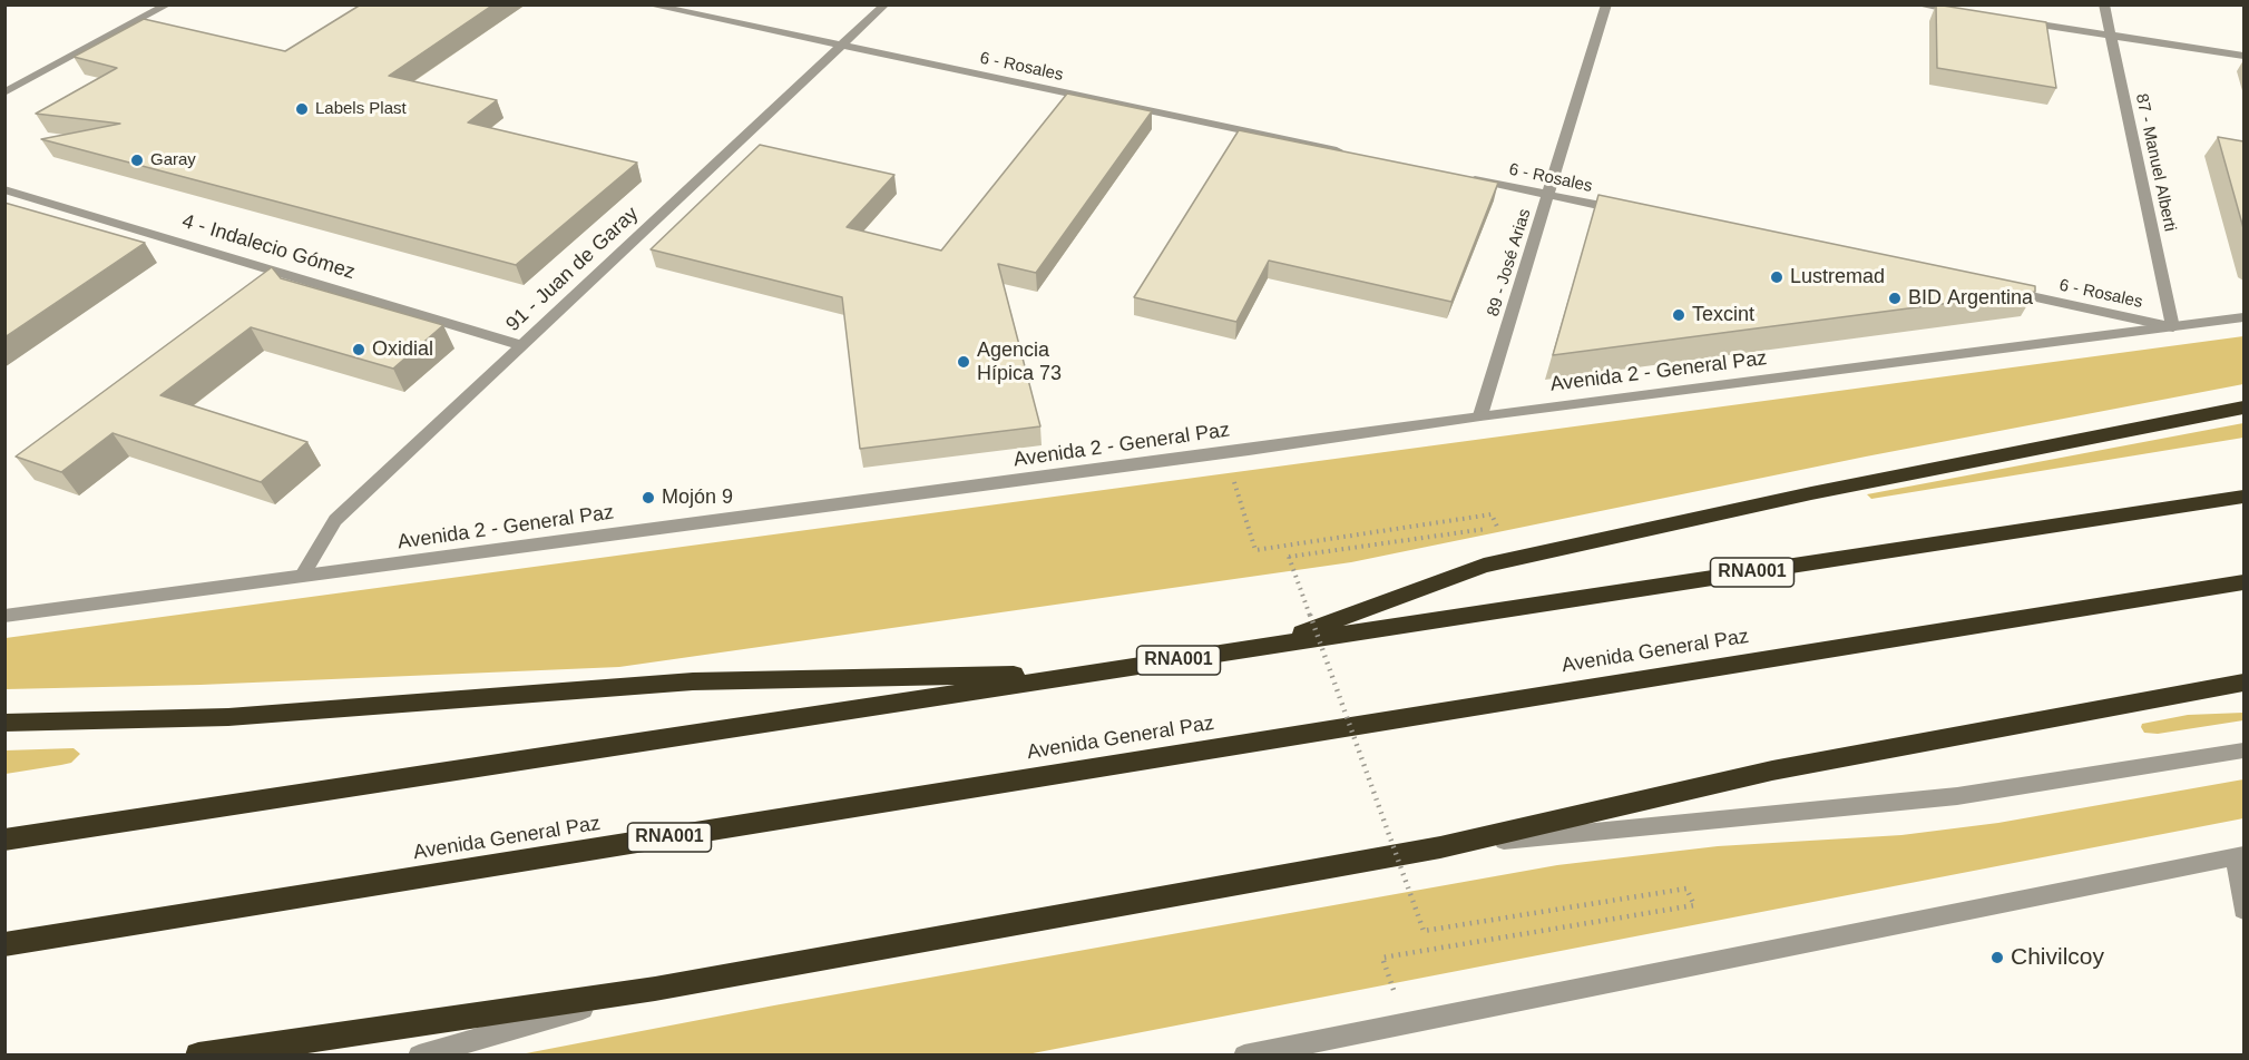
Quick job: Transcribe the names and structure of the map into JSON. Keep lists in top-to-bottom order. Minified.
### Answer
{"streets":{"highway":["RNA001","Avenida General Paz"],"street":["6 - Rosales","87 - Manuel Alberti","4 - Indalecio Gómez","89 - José Arias","91 - Juan de Garay","Avenida 2 - General Paz"]},"crossings":[["6 - Rosales","87 - Manuel Alberti"],["6 - Rosales","89 - José Arias"],["6 - Rosales","91 - Juan de Garay"],["6 - Rosales","Avenida 2 - General Paz"],["87 - Manuel Alberti","Avenida 2 - General Paz"],["4 - Indalecio Gómez","91 - Juan de Garay"],["89 - José Arias","Avenida 2 - General Paz"],["91 - Juan de Garay","Avenida 2 - General Paz"]],"places":["Labels Plast","Garay","Lustremad","BID Argentina","Texcint","Oxidial","Agencia Hípica 73","Mojón 9","Chivilcoy"]}
